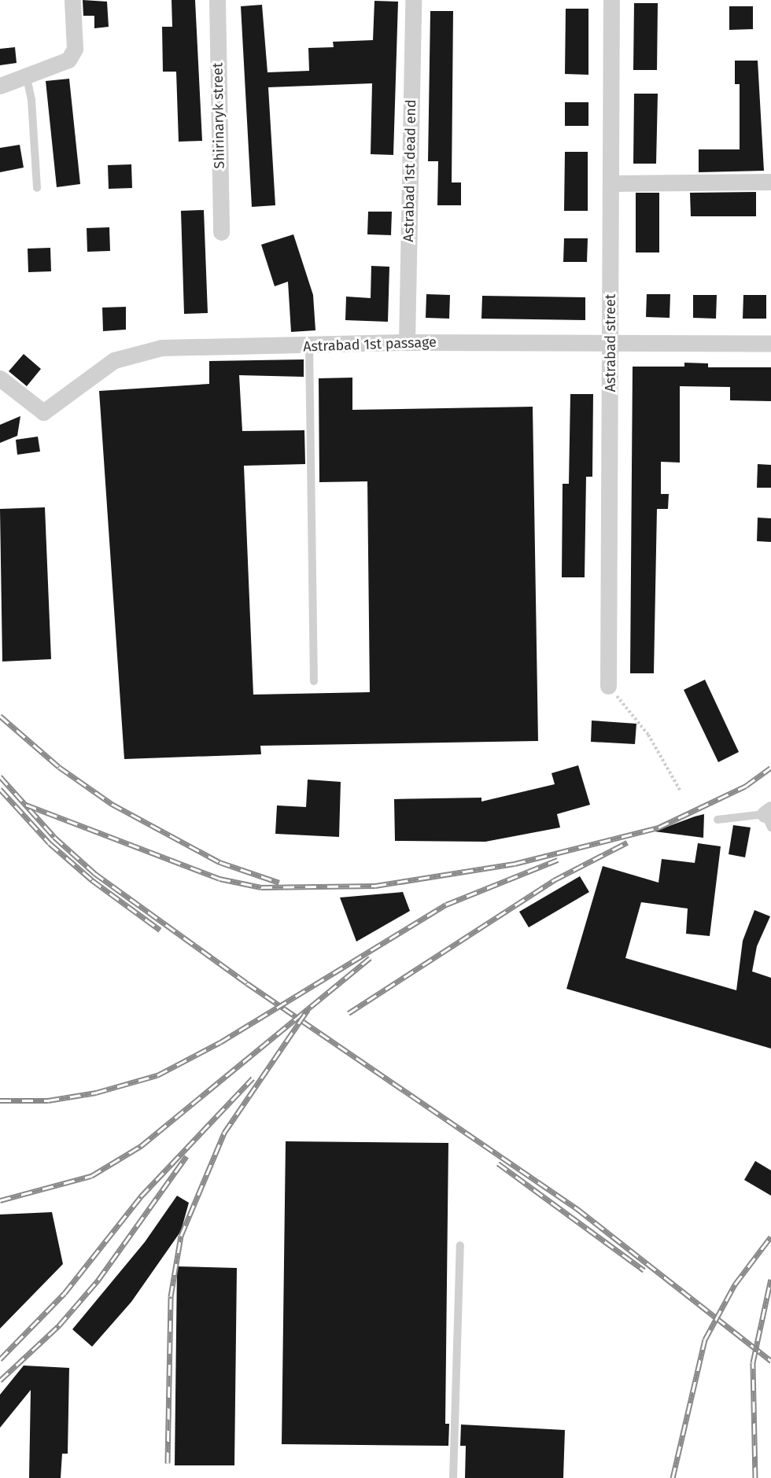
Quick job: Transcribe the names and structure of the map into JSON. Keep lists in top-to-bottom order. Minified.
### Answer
{"streets":{"street":["Shirinaryk street","Astrabad 1st dead end","Astrabad street","Astrabad 1st passage"]},"crossings":[["Astrabad 1st dead end","Astrabad 1st passage"],["Astrabad street","Astrabad 1st passage"]]}
